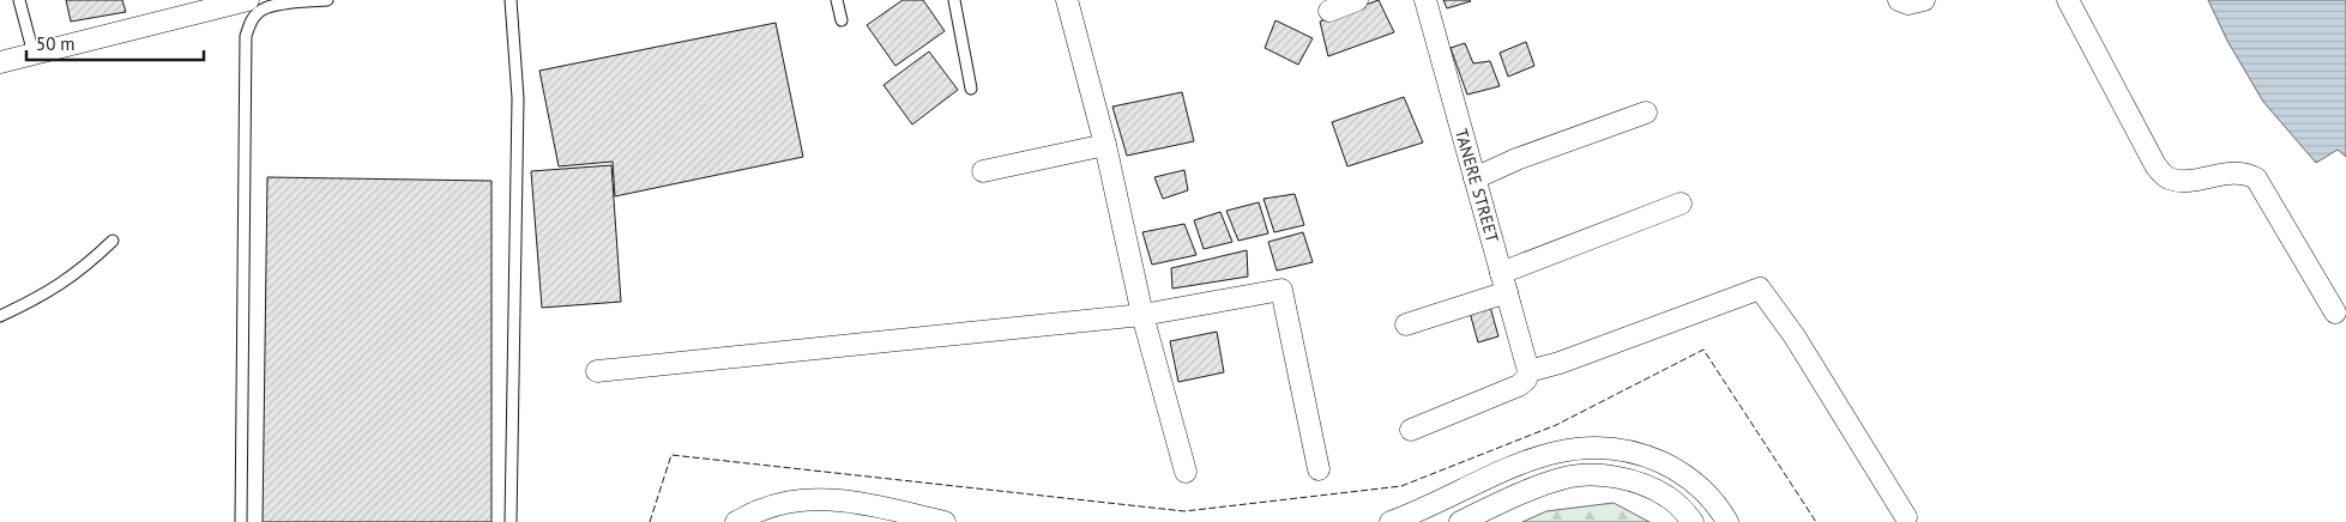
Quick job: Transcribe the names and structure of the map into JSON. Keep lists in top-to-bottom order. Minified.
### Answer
{"streets":{"street":["TANERE STREET"]},"scale_bar":"50 m"}
